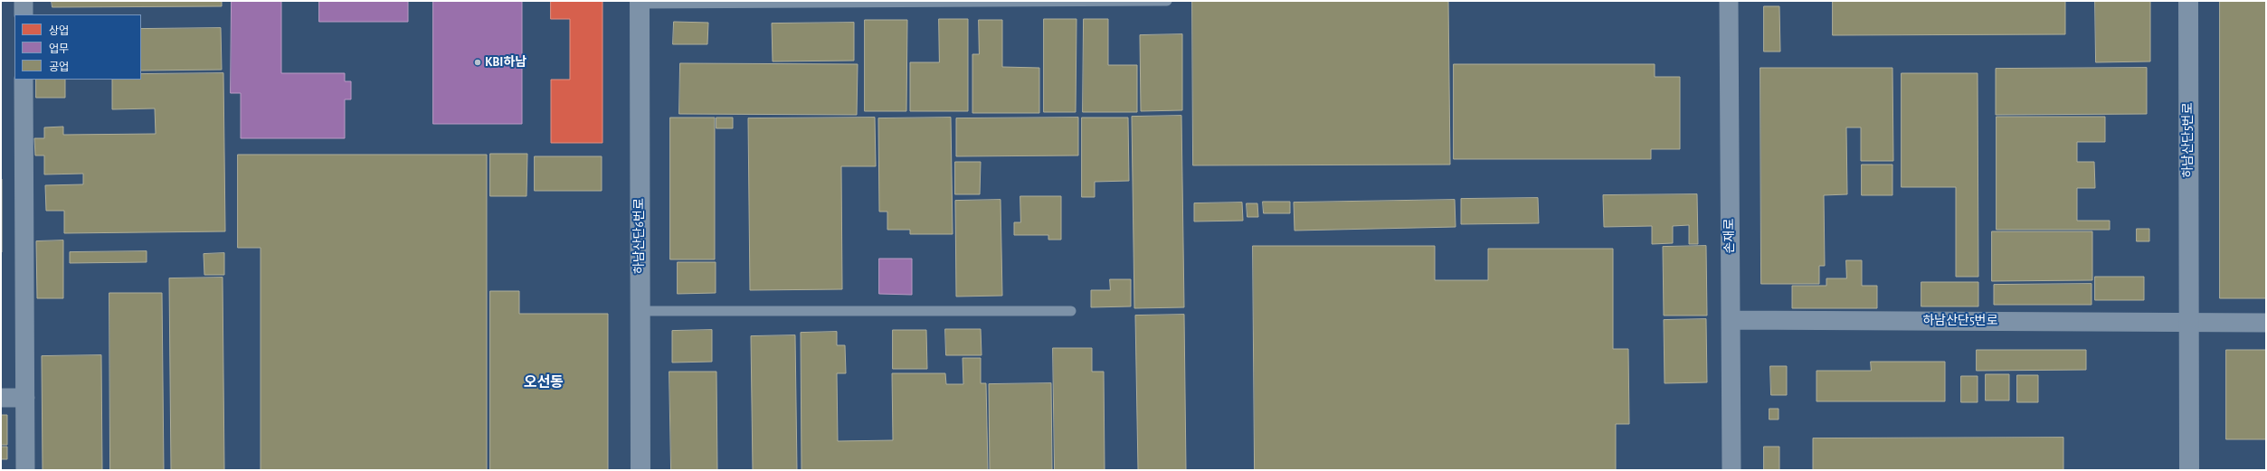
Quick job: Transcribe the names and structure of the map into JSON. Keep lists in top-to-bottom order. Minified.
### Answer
{"streets":{"street":["하남산단5번로","하남산단6번로","손재로"]},"crossings":[["하남산단5번로","손재로"]],"districts":["오선동"],"places":["KBI하남"],"legend":["상업","업무","공업"]}
